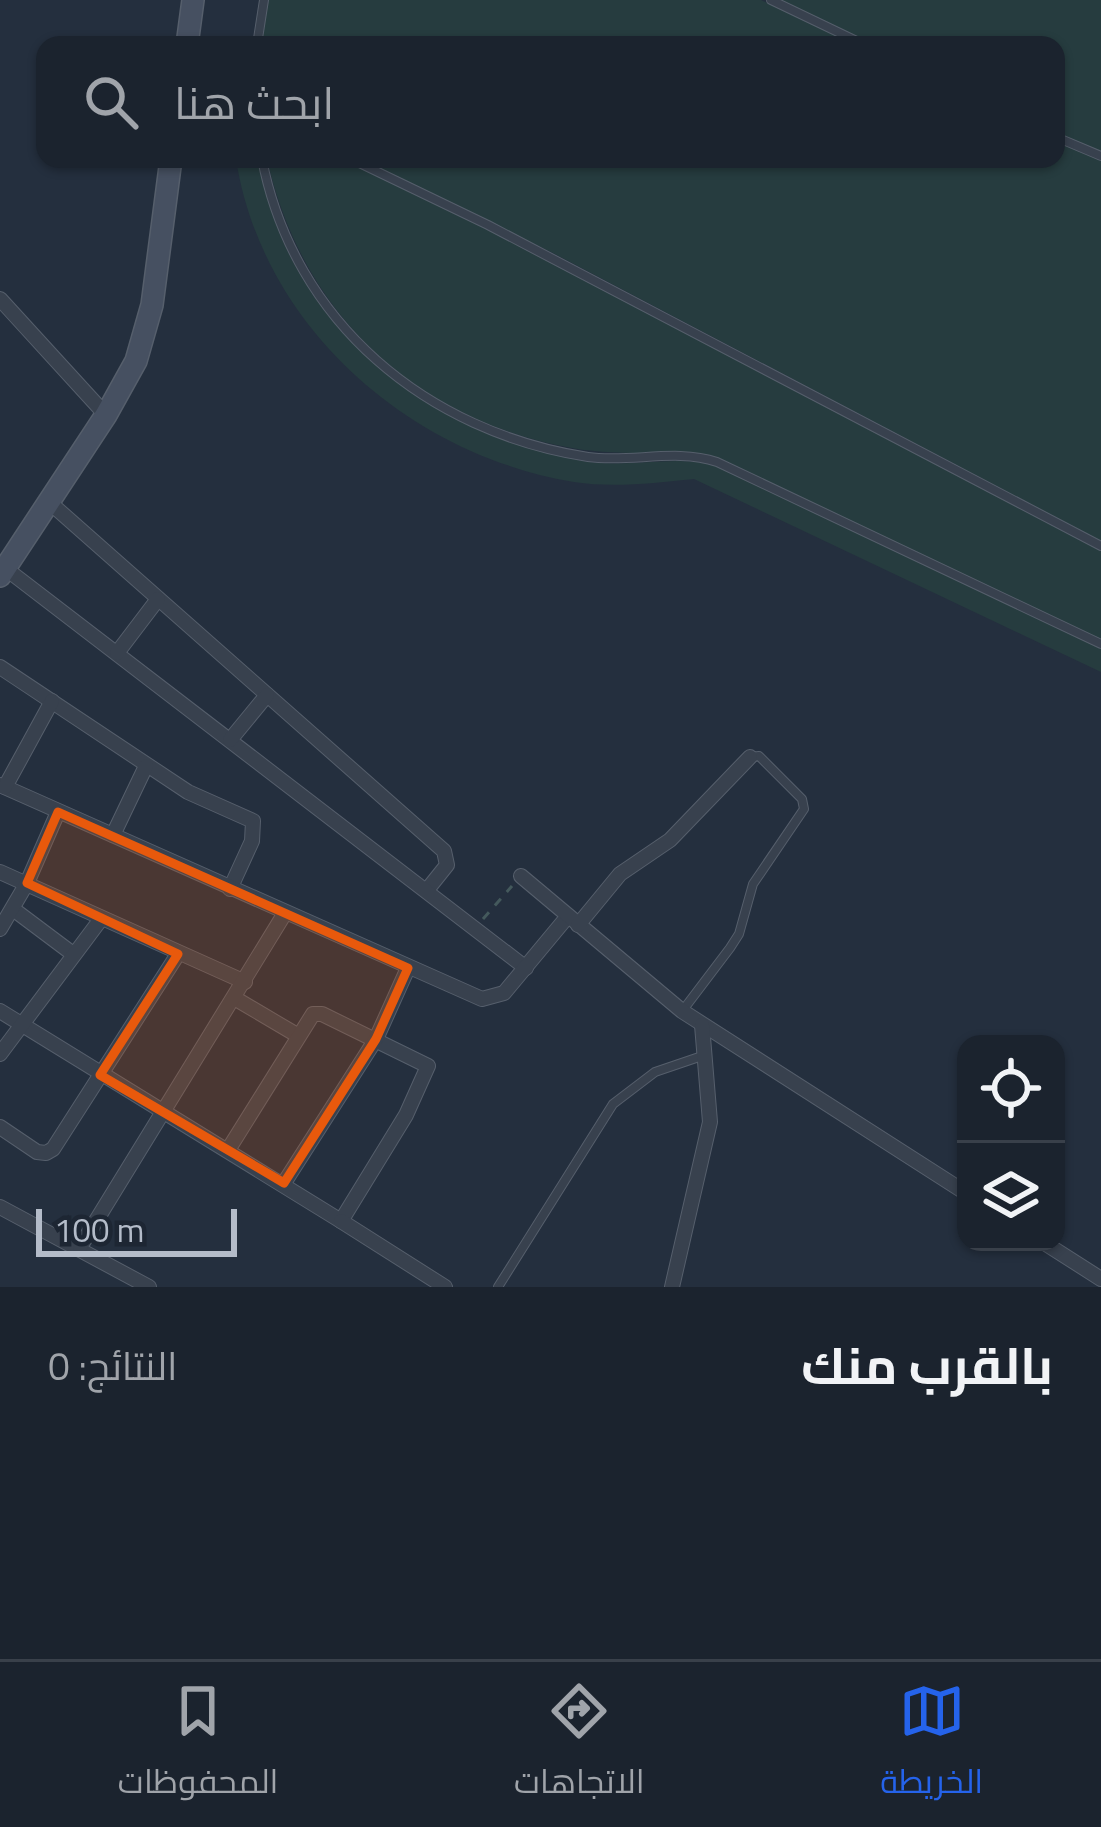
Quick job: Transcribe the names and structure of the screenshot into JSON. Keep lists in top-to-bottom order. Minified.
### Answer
{"scale_bar":"100 m","page":{"search":"ابحث هنا","scale":"100 m","heading":["بالقرب منك","النتائج: 0"],"nav":["الخريطة","الاتجاهات","المحفوظات"]}}
